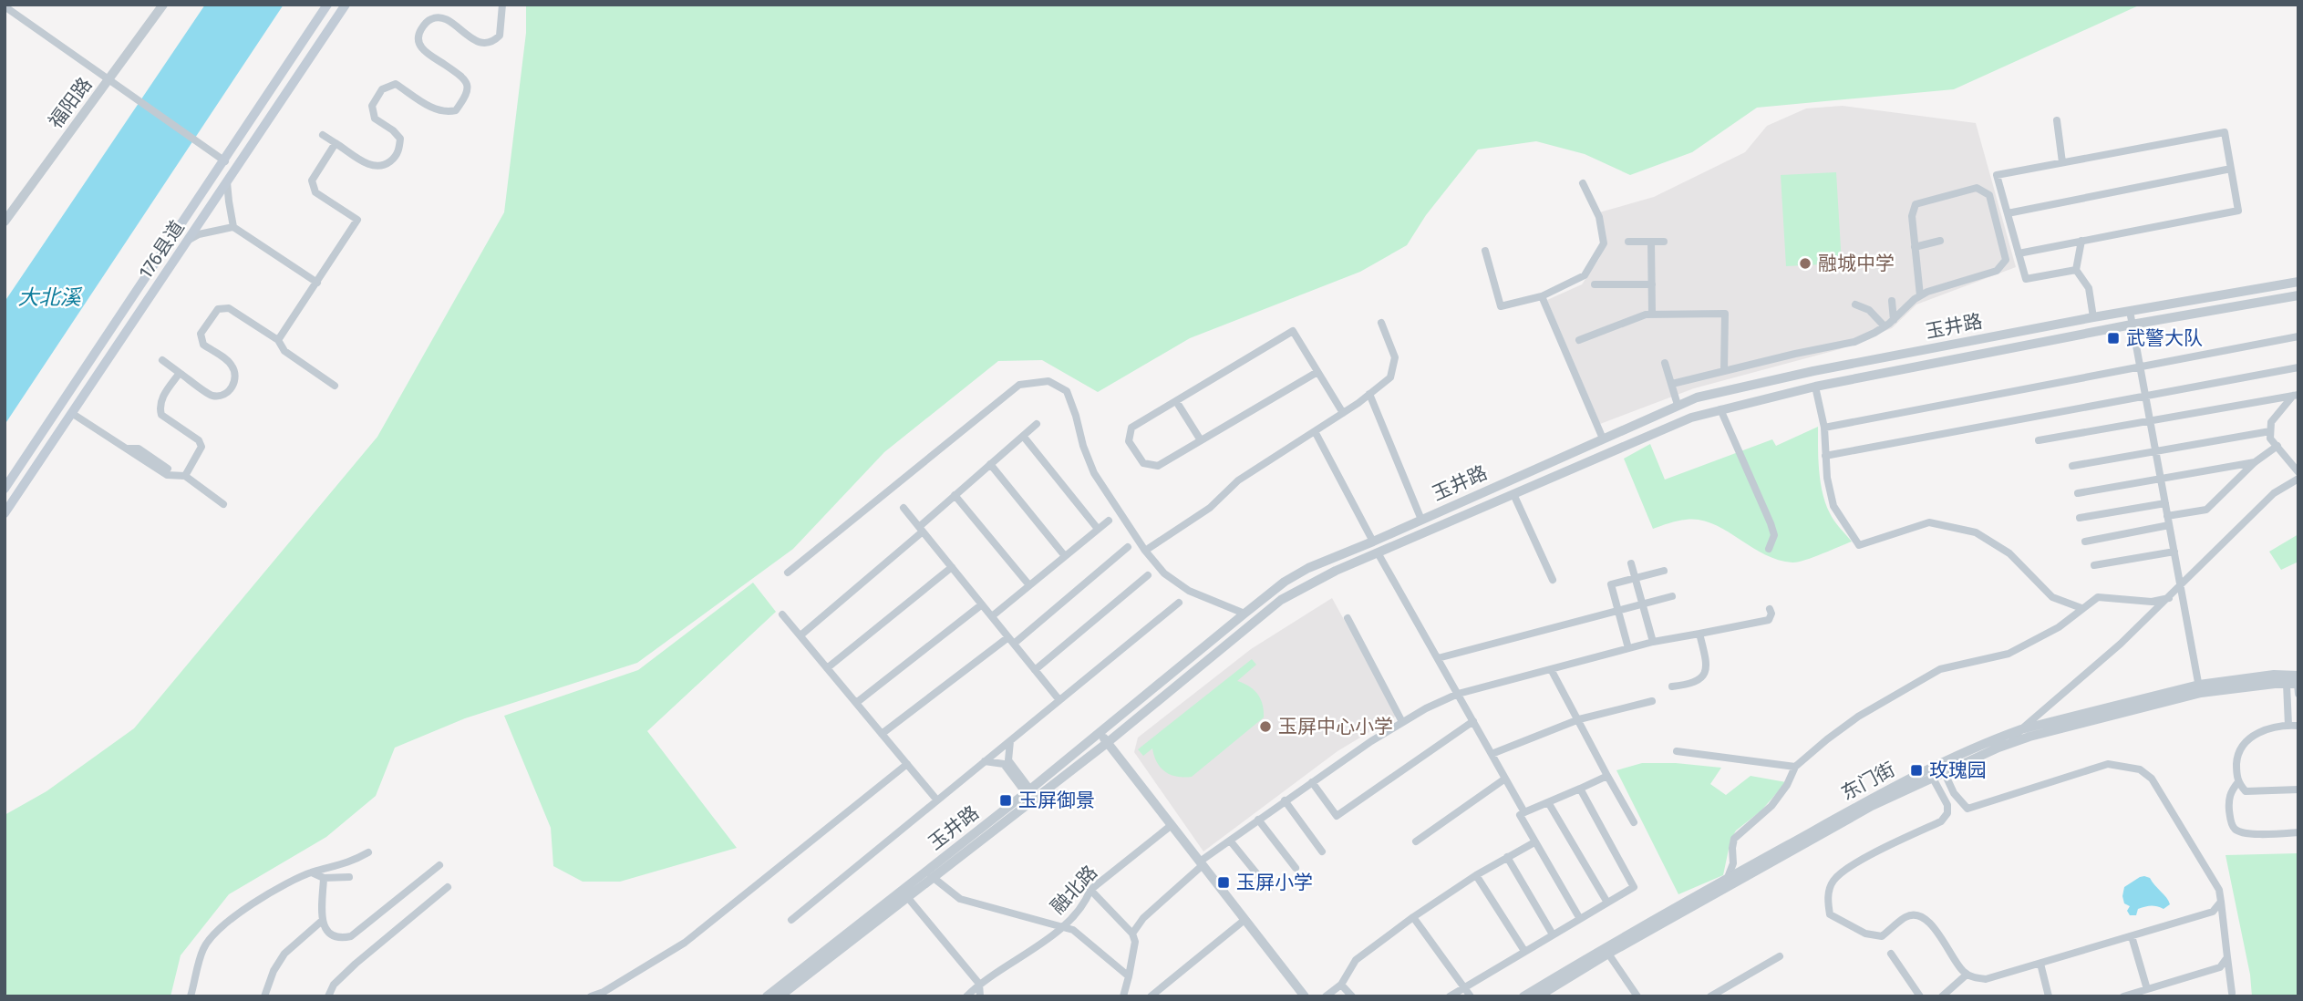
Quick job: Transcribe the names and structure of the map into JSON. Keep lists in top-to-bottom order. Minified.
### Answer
{"streets":{"main road":["176县道"],"street":["福阳路","玉井路","东门街","融北路"]},"water":["大北溪"],"places":{"other":["融城中学","玉屏中心小学"],"transit":["武警大队","玫瑰园","玉屏御景","玉屏小学"]}}
